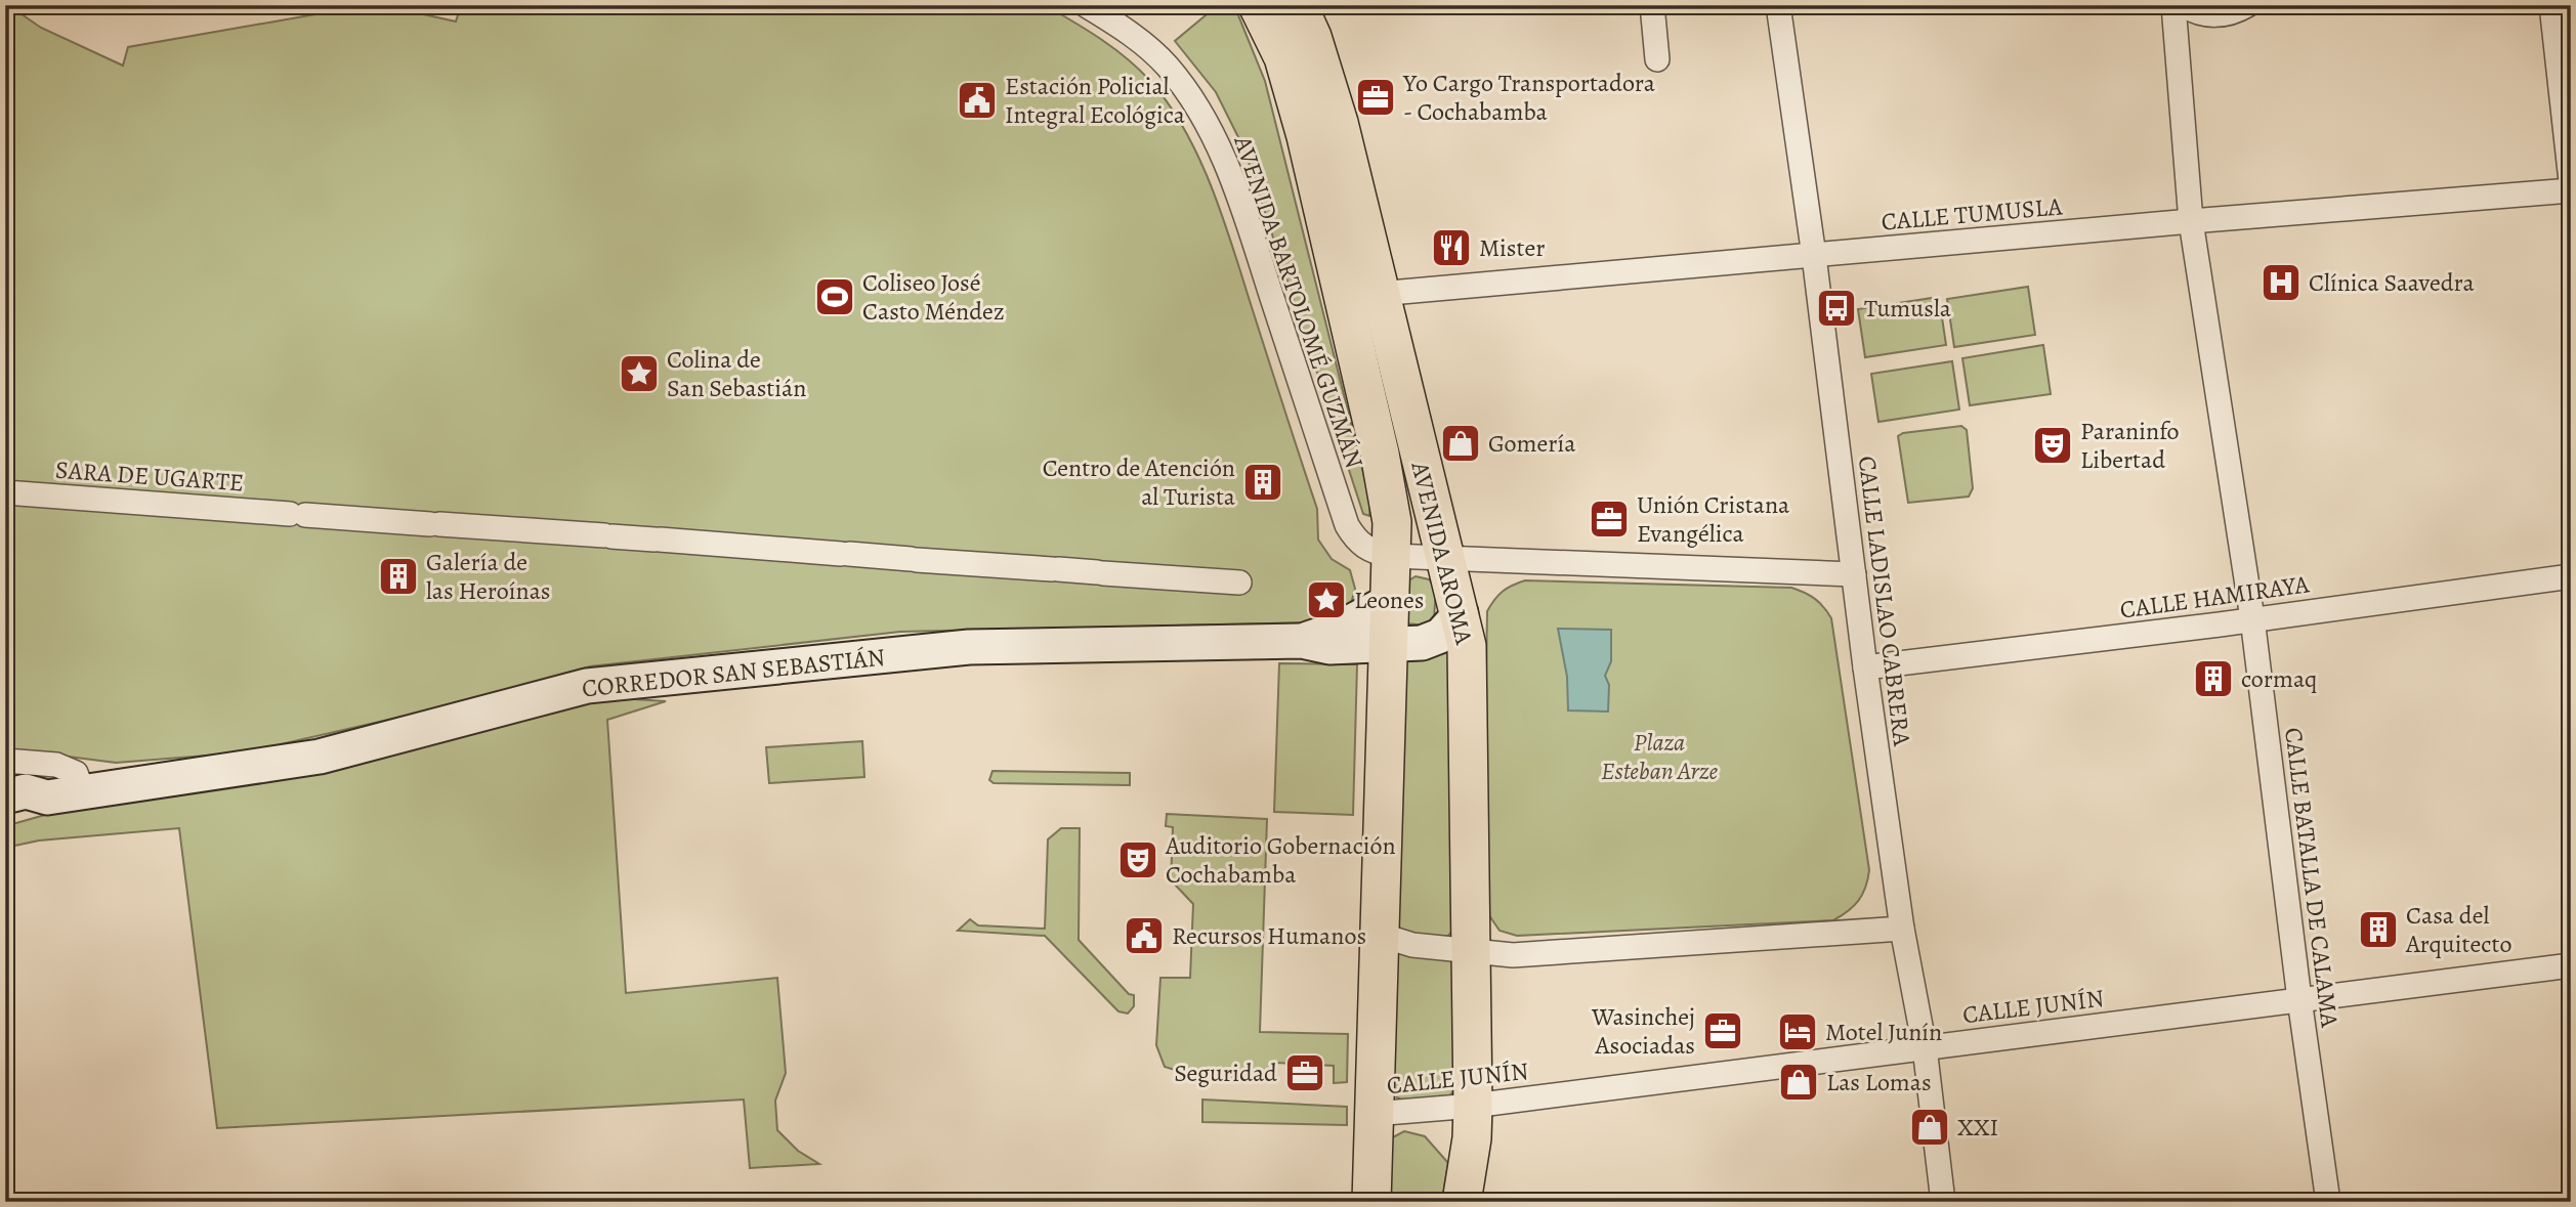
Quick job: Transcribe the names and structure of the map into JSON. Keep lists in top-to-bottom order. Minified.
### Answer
{"streets":{"main road":["AVENIDA AROMA"],"street":["CALLE TUMUSLA","AVENIDA BARTOLOMÉ GUZMÁN","SARA DE UGARTE","CALLE HAMIRAYA","CALLE LADISLAO CABRERA","CORREDOR SAN SEBASTIÁN","CALLE BATALLA DE CALAMA","CALLE JUNÍN"]},"crossings":[["CALLE TUMUSLA","AVENIDA AROMA"],["CALLE TUMUSLA","CALLE LADISLAO CABRERA"],["CALLE TUMUSLA","CALLE BATALLA DE CALAMA"],["AVENIDA BARTOLOMÉ GUZMÁN","AVENIDA AROMA"],["AVENIDA AROMA","CORREDOR SAN SEBASTIÁN"],["AVENIDA AROMA","CALLE JUNÍN"],["CALLE HAMIRAYA","CALLE LADISLAO CABRERA"],["CALLE HAMIRAYA","CALLE BATALLA DE CALAMA"],["CALLE LADISLAO CABRERA","CALLE JUNÍN"],["CALLE BATALLA DE CALAMA","CALLE JUNÍN"]],"parks":["Plaza Esteban Arze"],"places":{"office":["Yo Cargo Transportadora - Cochabamba","Unión Cristana Evangélica","Wasinchej Asociadas","Seguridad"],"public building":["Estación Policial Integral Ecológica","Recursos Humanos"],"restaurant":["Mister"],"hospital":["Clínica Saavedra"],"sports":["Coliseo José Casto Méndez"],"bus stop":["Tumusla"],"place":["Colina de San Sebastián","Leones"],"shop":["Gomería","Las Lomas","XXI"],"theatre":["Paraninfo Libertad","Auditorio Gobernación Cochabamba"],"building":["Centro de Atención al Turista","Galería de las Heroínas","cormaq","Casa del Arquitecto"],"hotel":["Motel Junín"]}}
